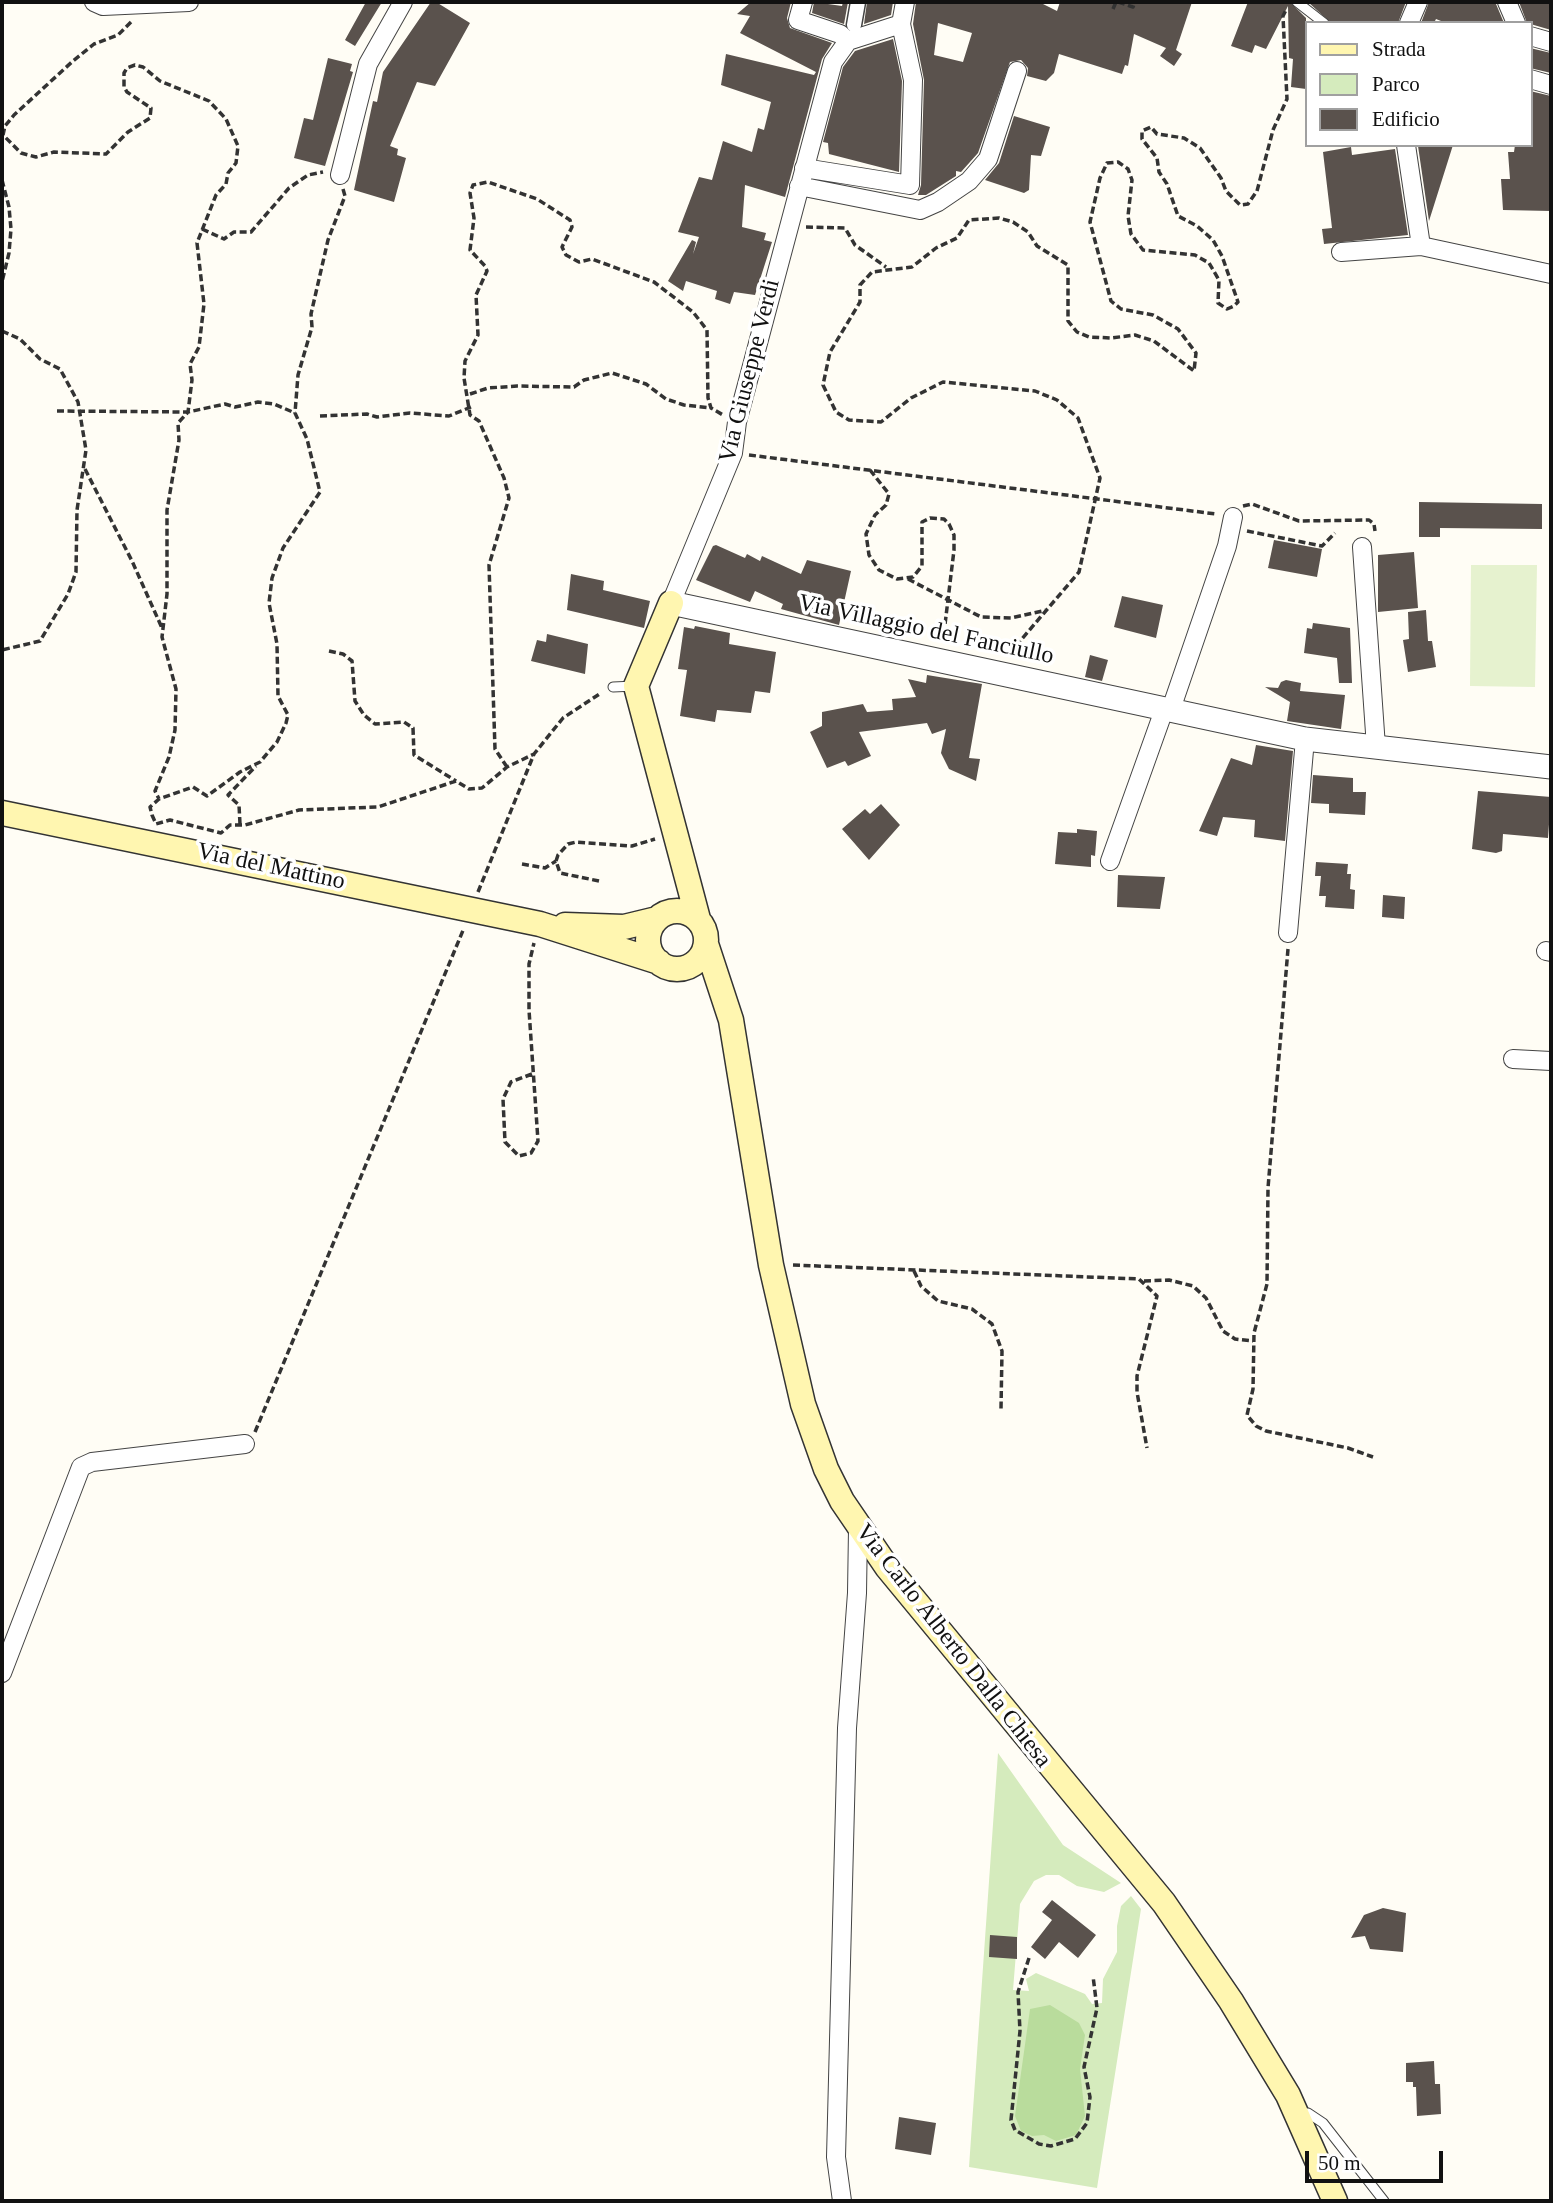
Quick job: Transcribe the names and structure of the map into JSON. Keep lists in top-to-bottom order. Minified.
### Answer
{"streets":{"main road":["Via Giuseppe Verdi","Via del Mattino","Via Carlo Alberto Dalla Chiesa"],"street":["Via Villaggio del Fanciullo"]},"crossings":[["Via Giuseppe Verdi","Via Villaggio del Fanciullo"],["Via del Mattino","Via Carlo Alberto Dalla Chiesa"]],"legend":["Strada","Parco","Edificio"],"scale_bar":"50 m"}
